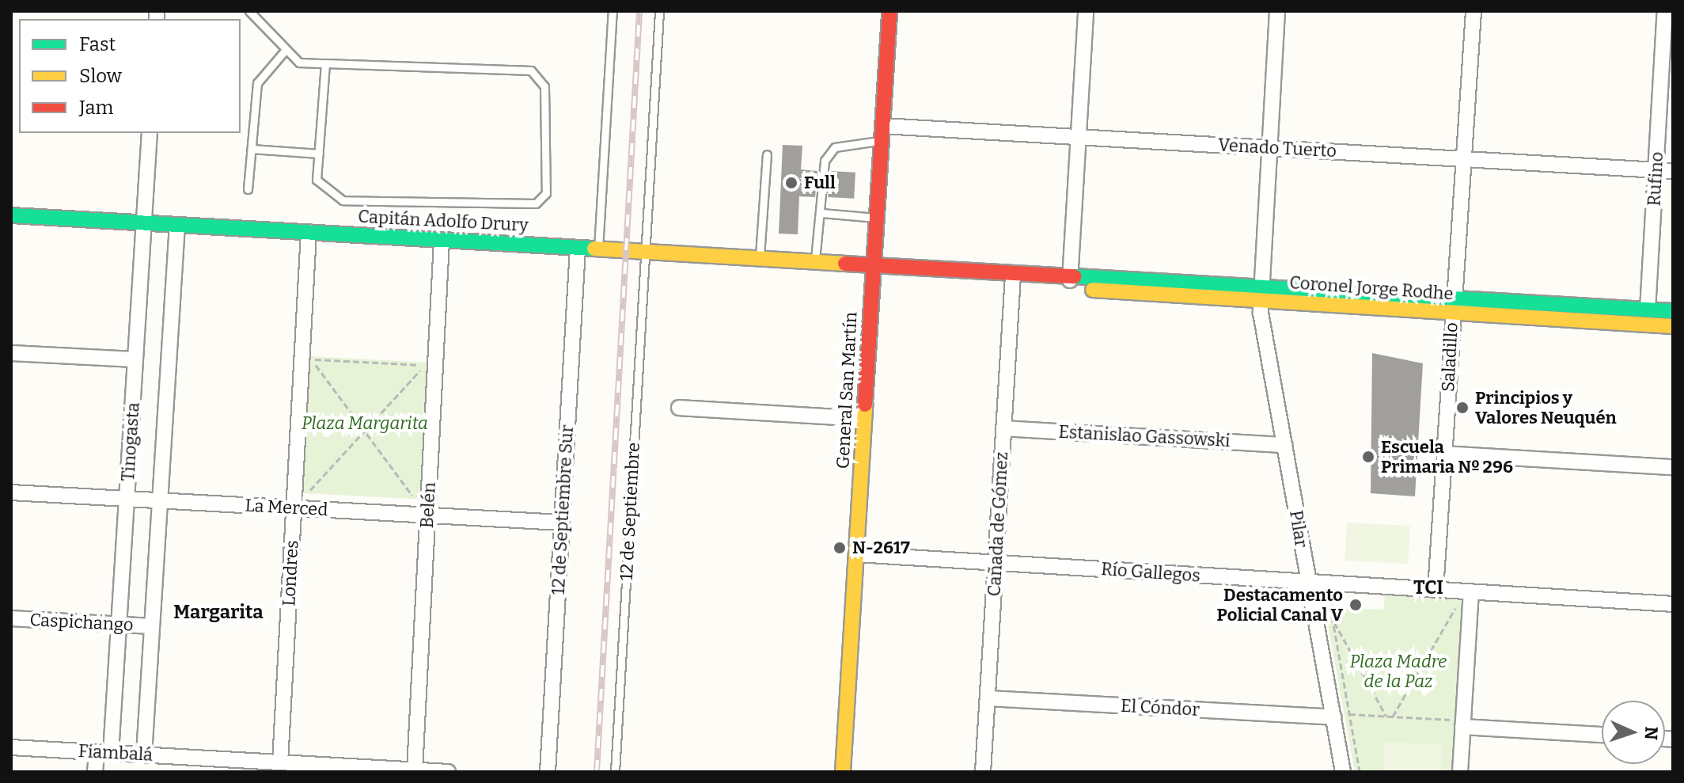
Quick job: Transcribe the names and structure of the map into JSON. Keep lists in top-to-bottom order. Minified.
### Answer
{"streets":{"main road":["Capitán Adolfo Drury","Coronel Jorge Rodhe","General San Martín"],"street":["Venado Tuerto","Rufino","Saladillo","Estanislao Gassowski","Tinogasta","Belén","La Merced","12 de Septiembre Sur","Cañada de Gómez","Pilar","Río Gallegos","Londres","Caspichango","El Cóndor","Fiambalá"],"lane":["12 de Septiembre"]},"crossings":[["Venado Tuerto","Rufino"],["Venado Tuerto","Saladillo"],["Venado Tuerto","General San Martín"],["Venado Tuerto","Pilar"],["Rufino","Coronel Jorge Rodhe"],["Capitán Adolfo Drury","Coronel Jorge Rodhe"],["Capitán Adolfo Drury","General San Martín"],["Capitán Adolfo Drury","Tinogasta"],["Capitán Adolfo Drury","Belén"],["Capitán Adolfo Drury","12 de Septiembre Sur"],["Capitán Adolfo Drury","12 de Septiembre"],["Capitán Adolfo Drury","Londres"],["Coronel Jorge Rodhe","Saladillo"],["Coronel Jorge Rodhe","General San Martín"],["Coronel Jorge Rodhe","Cañada de Gómez"],["Coronel Jorge Rodhe","Pilar"],["Saladillo","Río Gallegos"],["General San Martín","Río Gallegos"],["Estanislao Gassowski","Cañada de Gómez"],["Estanislao Gassowski","Pilar"],["Tinogasta","La Merced"],["Tinogasta","Caspichango"],["Tinogasta","Fiambalá"],["Belén","La Merced"],["Belén","Fiambalá"],["La Merced","12 de Septiembre Sur"],["La Merced","Londres"],["Cañada de Gómez","Río Gallegos"],["Cañada de Gómez","El Cóndor"],["Pilar","Río Gallegos"],["Pilar","El Cóndor"],["Londres","Fiambalá"]],"districts":["TCI","Margarita"],"parks":["Plaza Margarita","Plaza Madre de la Paz"],"places":["Full","Principios y Valores Neuquén","Escuela Primaria Nº 296","N-2617","Destacamento Policial Canal V"],"legend":["Fast","Slow","Jam"],"north":"right"}
